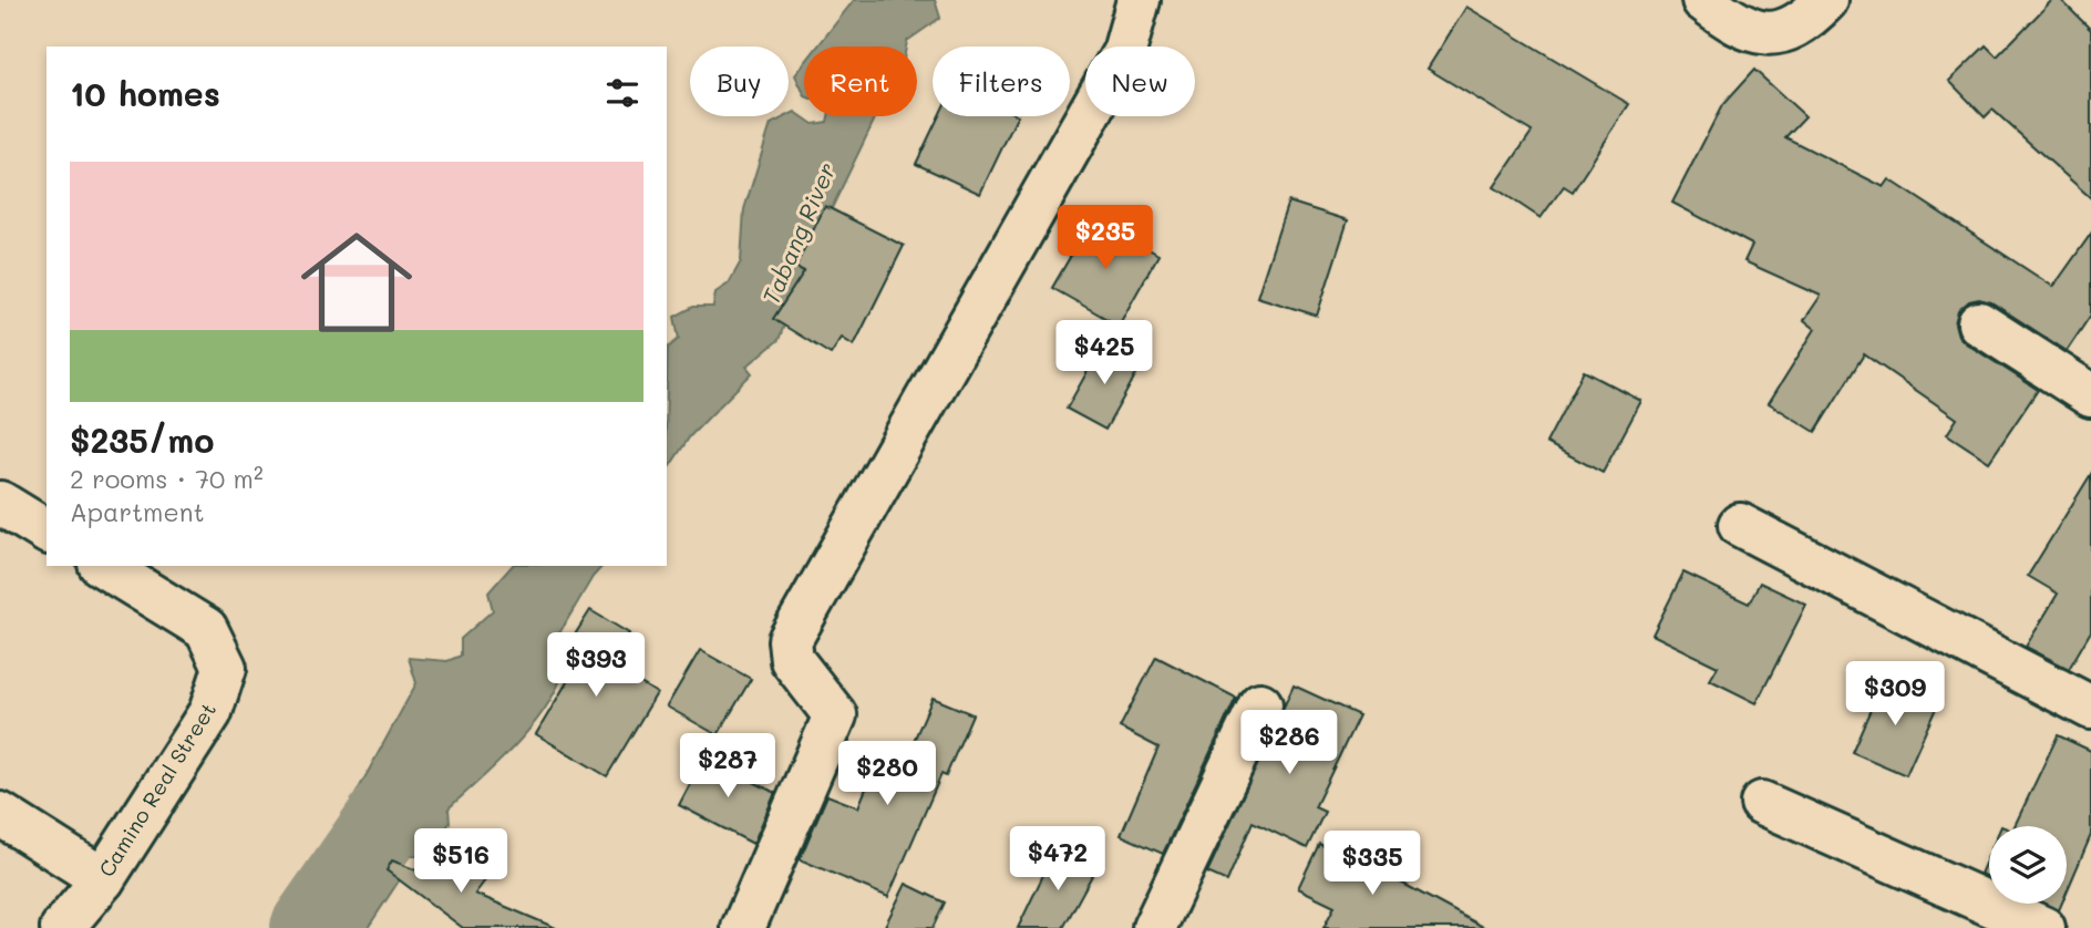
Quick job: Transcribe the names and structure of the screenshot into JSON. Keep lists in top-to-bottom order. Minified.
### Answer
{"streets":{"street":["Camino Real Street"]},"water":["Tabang River"],"page":{"chip":["Buy","Rent","Filters","New"],"heading":"10 homes","list":[{"name":"$235/mo","note":"2 rooms · 70 m² · Apartment"}],"price":["$235","$425","$393","$309","$286","$287","$280","$472","$516","$335"]}}
